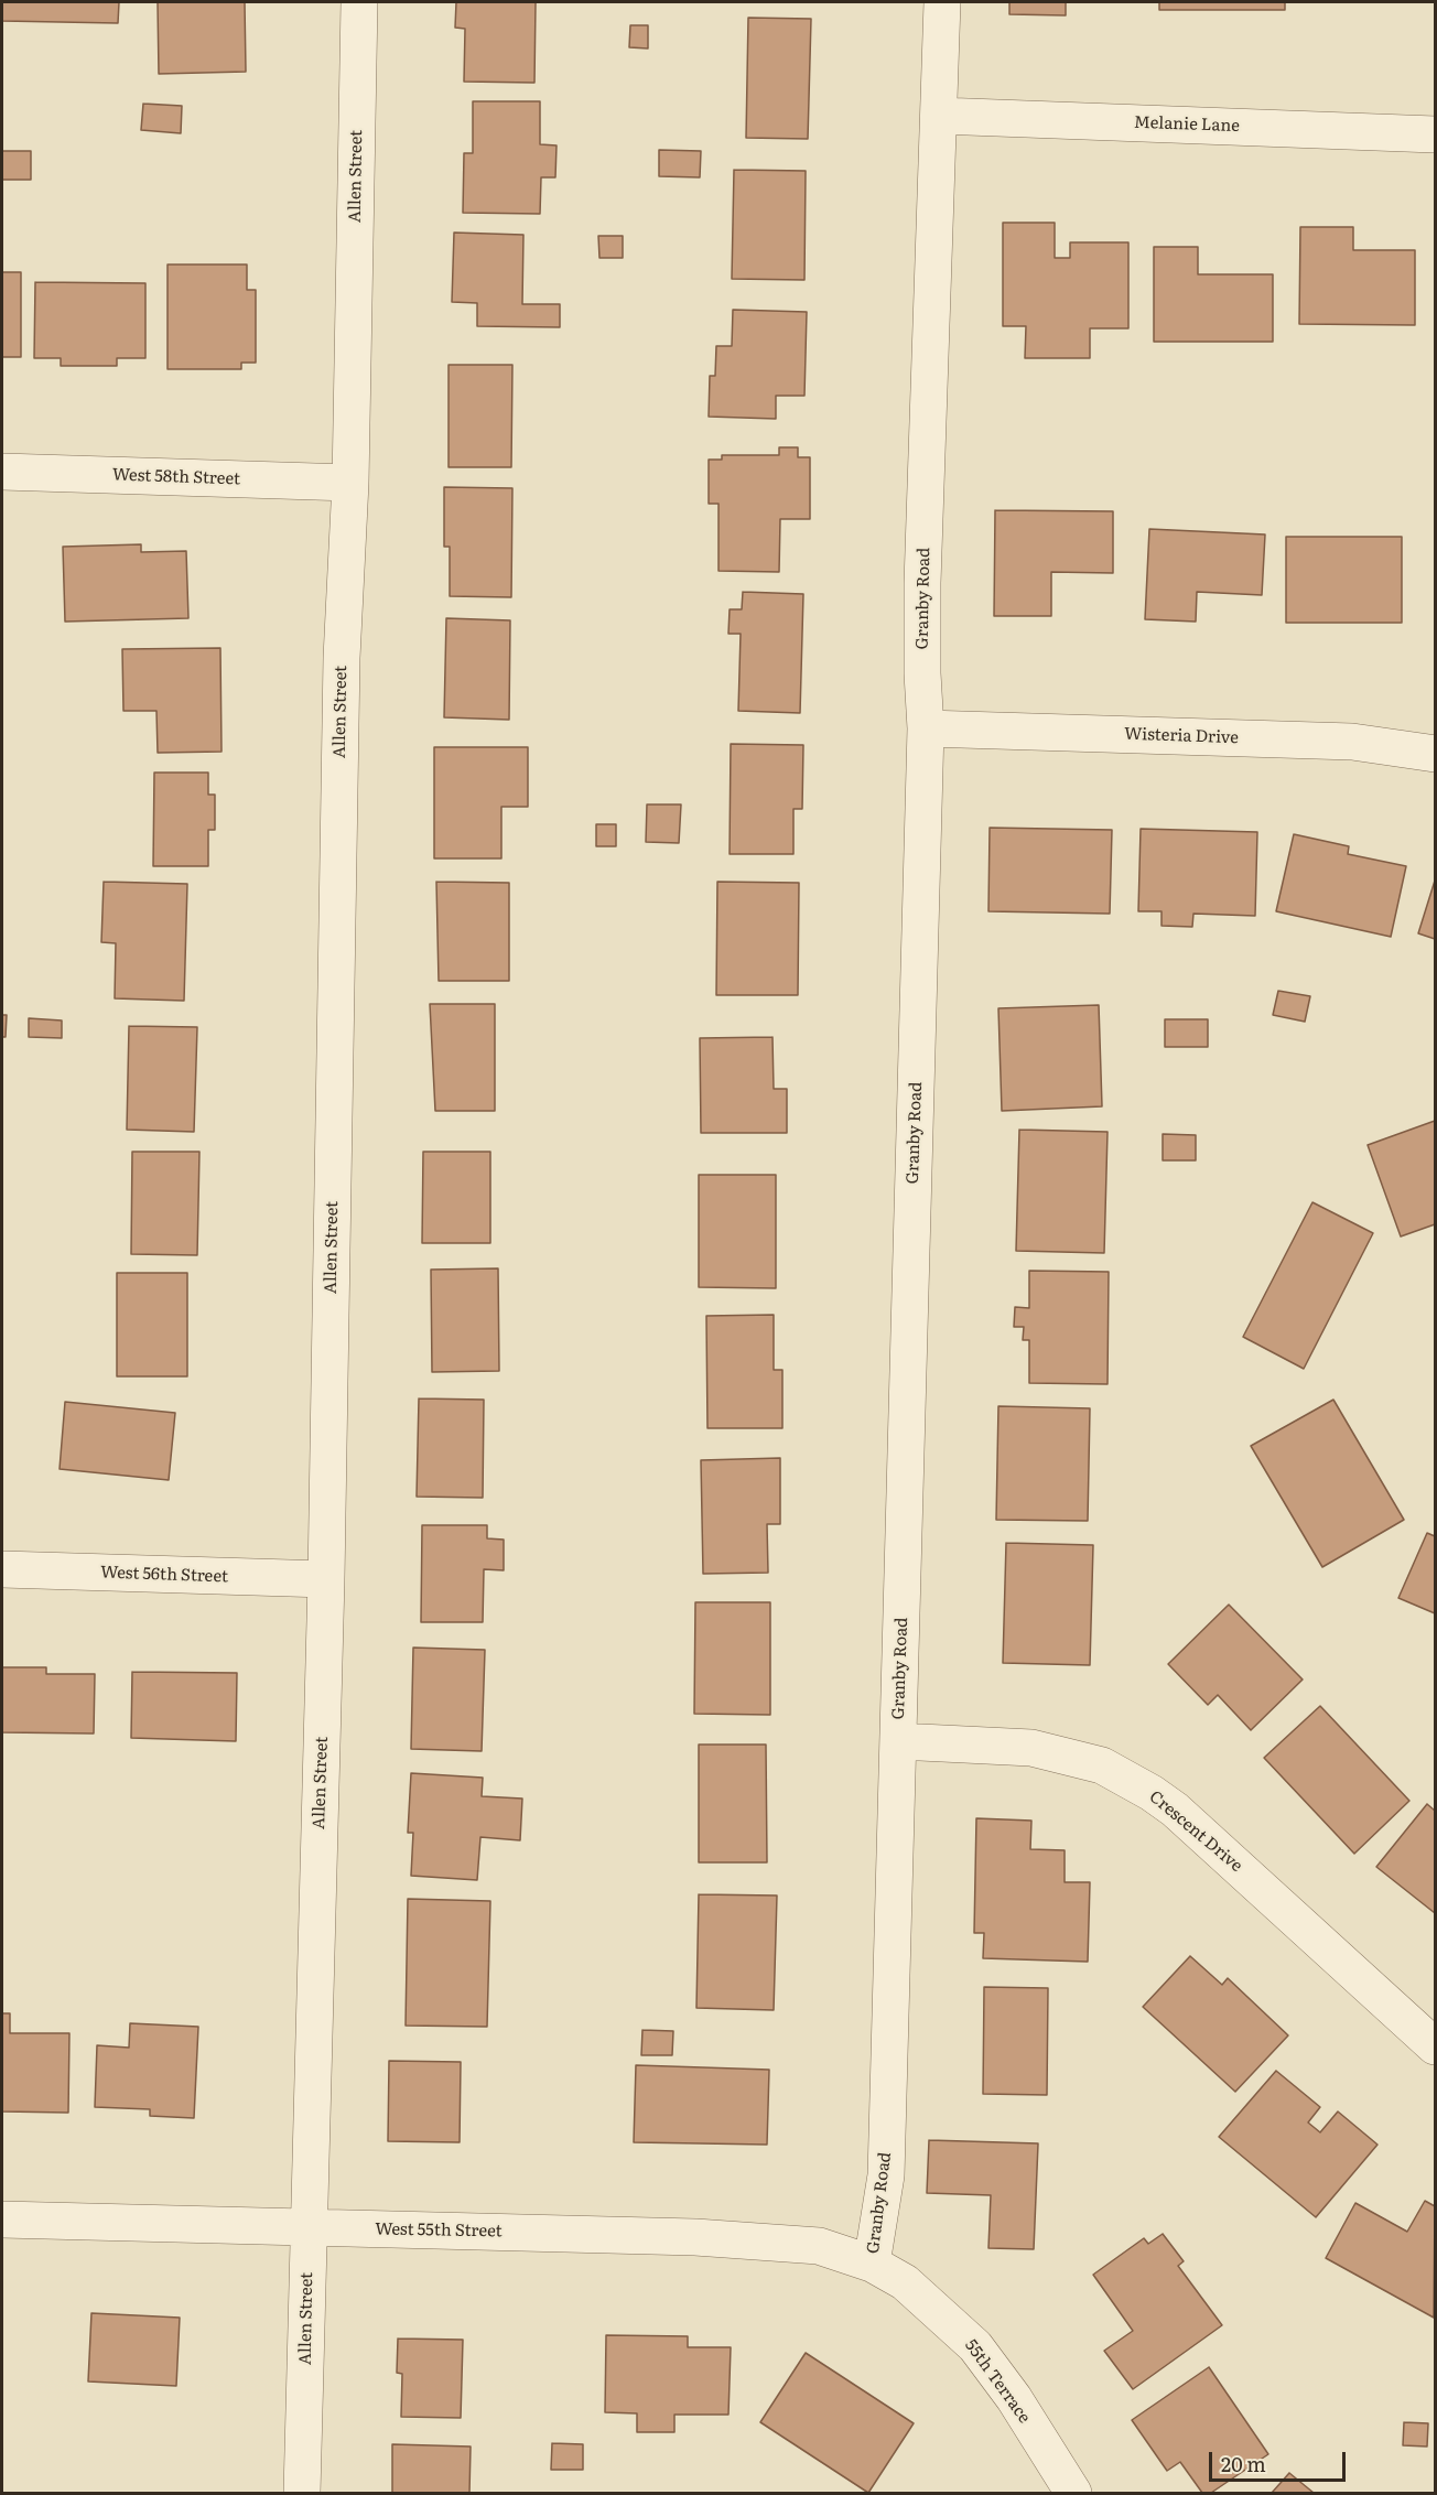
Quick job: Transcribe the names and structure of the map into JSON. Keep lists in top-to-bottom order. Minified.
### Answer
{"streets":{"street":["Melanie Lane","Allen Street","West 58th Street","Granby Road","Wisteria Drive","West 56th Street","Crescent Drive","West 55th Street","55th Terrace"]},"crossings":[["Melanie Lane","Granby Road"],["Allen Street","West 58th Street"],["Allen Street","West 56th Street"],["Allen Street","West 55th Street"],["Granby Road","Wisteria Drive"],["Granby Road","Crescent Drive"],["Granby Road","West 55th Street"],["Granby Road","55th Terrace"],["West 55th Street","55th Terrace"]],"scale_bar":"20 m"}
